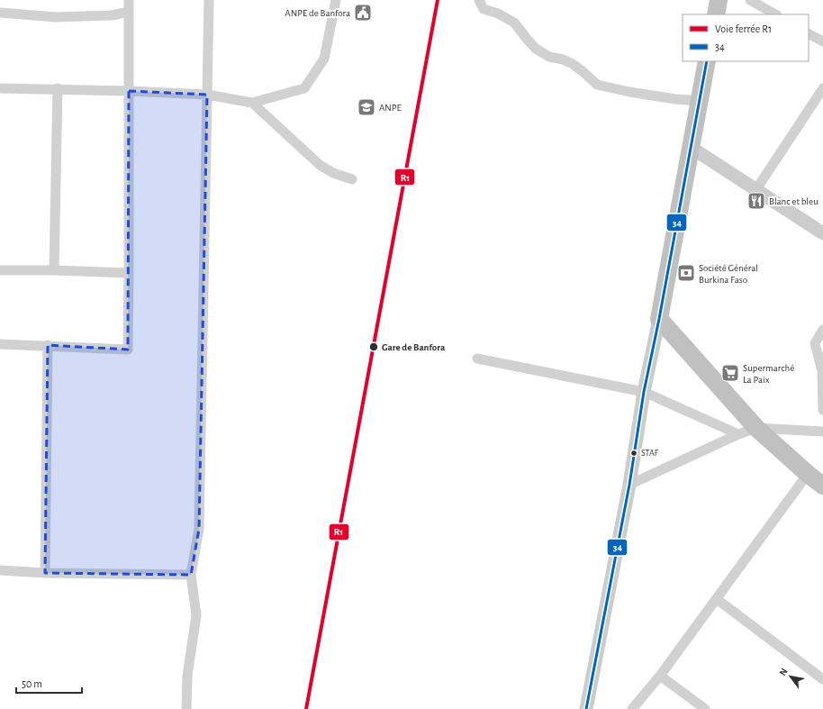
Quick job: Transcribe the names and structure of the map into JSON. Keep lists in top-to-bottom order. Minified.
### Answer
{"places":{"public building":["ANPE de Banfora"],"school or university":["ANPE"],"restaurant":["Blanc et bleu"],"bank":["Société Général Burkina Faso"],"other":["Gare de Banfora","STAF"],"supermarket":["Supermarché La Paix"]},"lines":["rail line R1","transit line 34"],"legend":["Voie ferrée R1","34"],"scale_bar":"50 m","north":"top left"}
